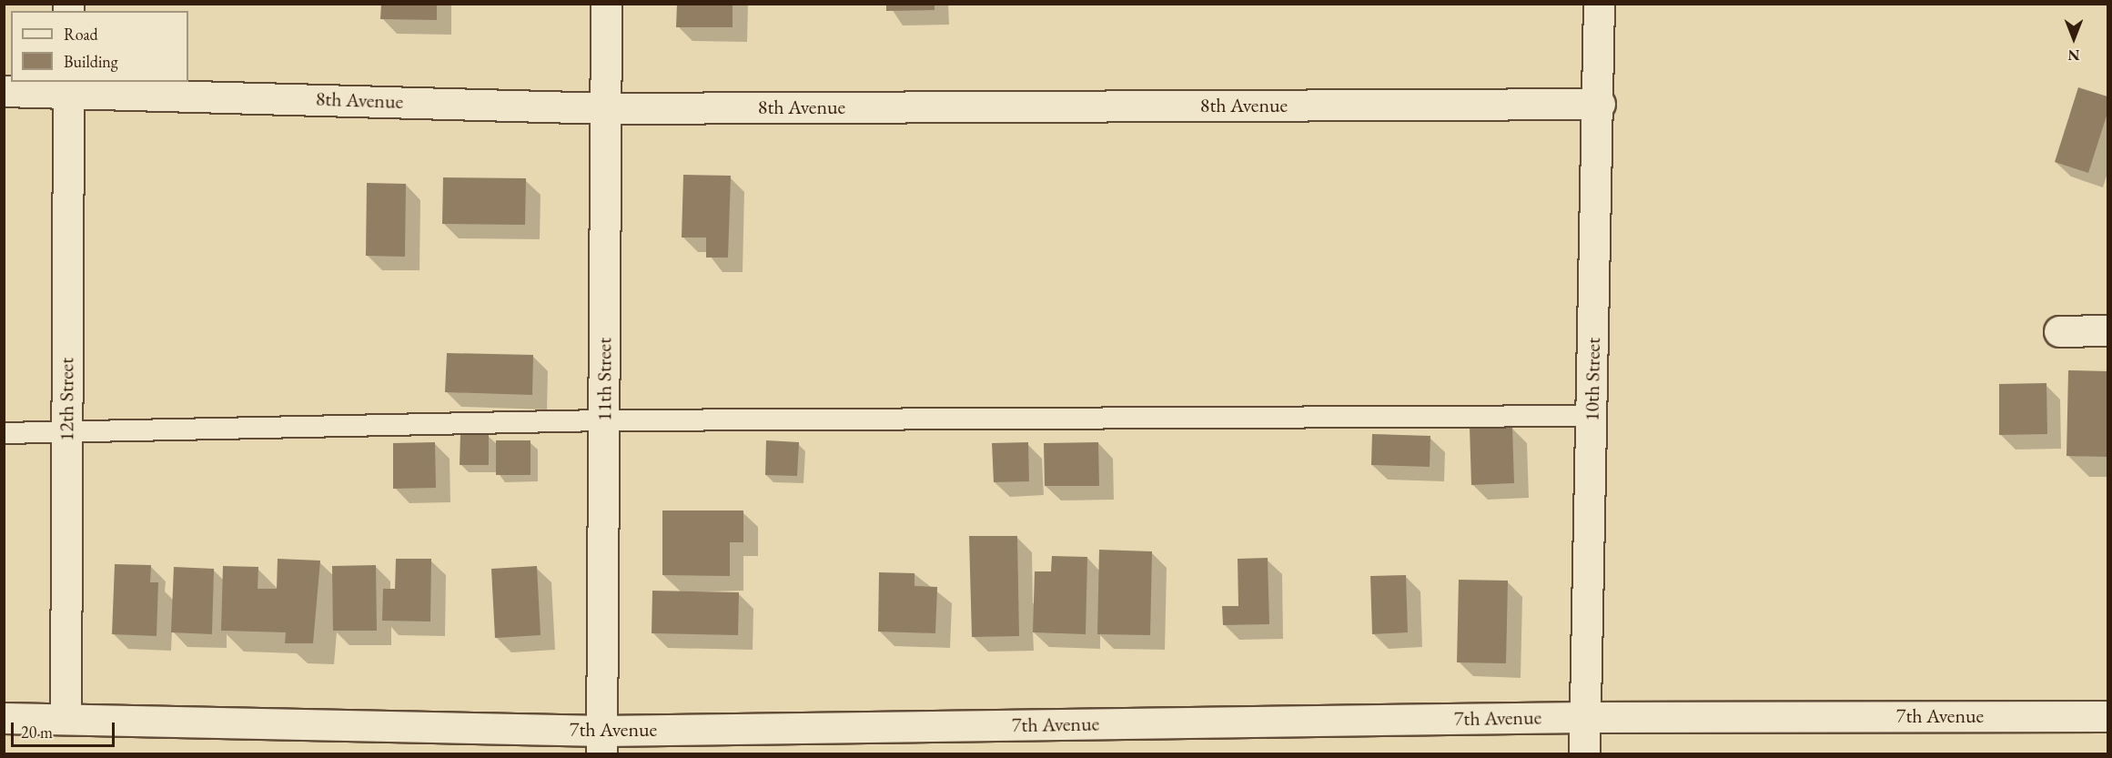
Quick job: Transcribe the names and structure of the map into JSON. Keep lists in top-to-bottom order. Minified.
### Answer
{"streets":{"street":["8th Avenue","11th Street","10th Street","12th Street","7th Avenue"]},"crossings":[["8th Avenue","11th Street"],["8th Avenue","10th Street"],["8th Avenue","12th Street"],["11th Street","7th Avenue"],["10th Street","7th Avenue"],["12th Street","7th Avenue"]],"legend":["Road","Building"],"scale_bar":"20 m","north":"bottom"}
